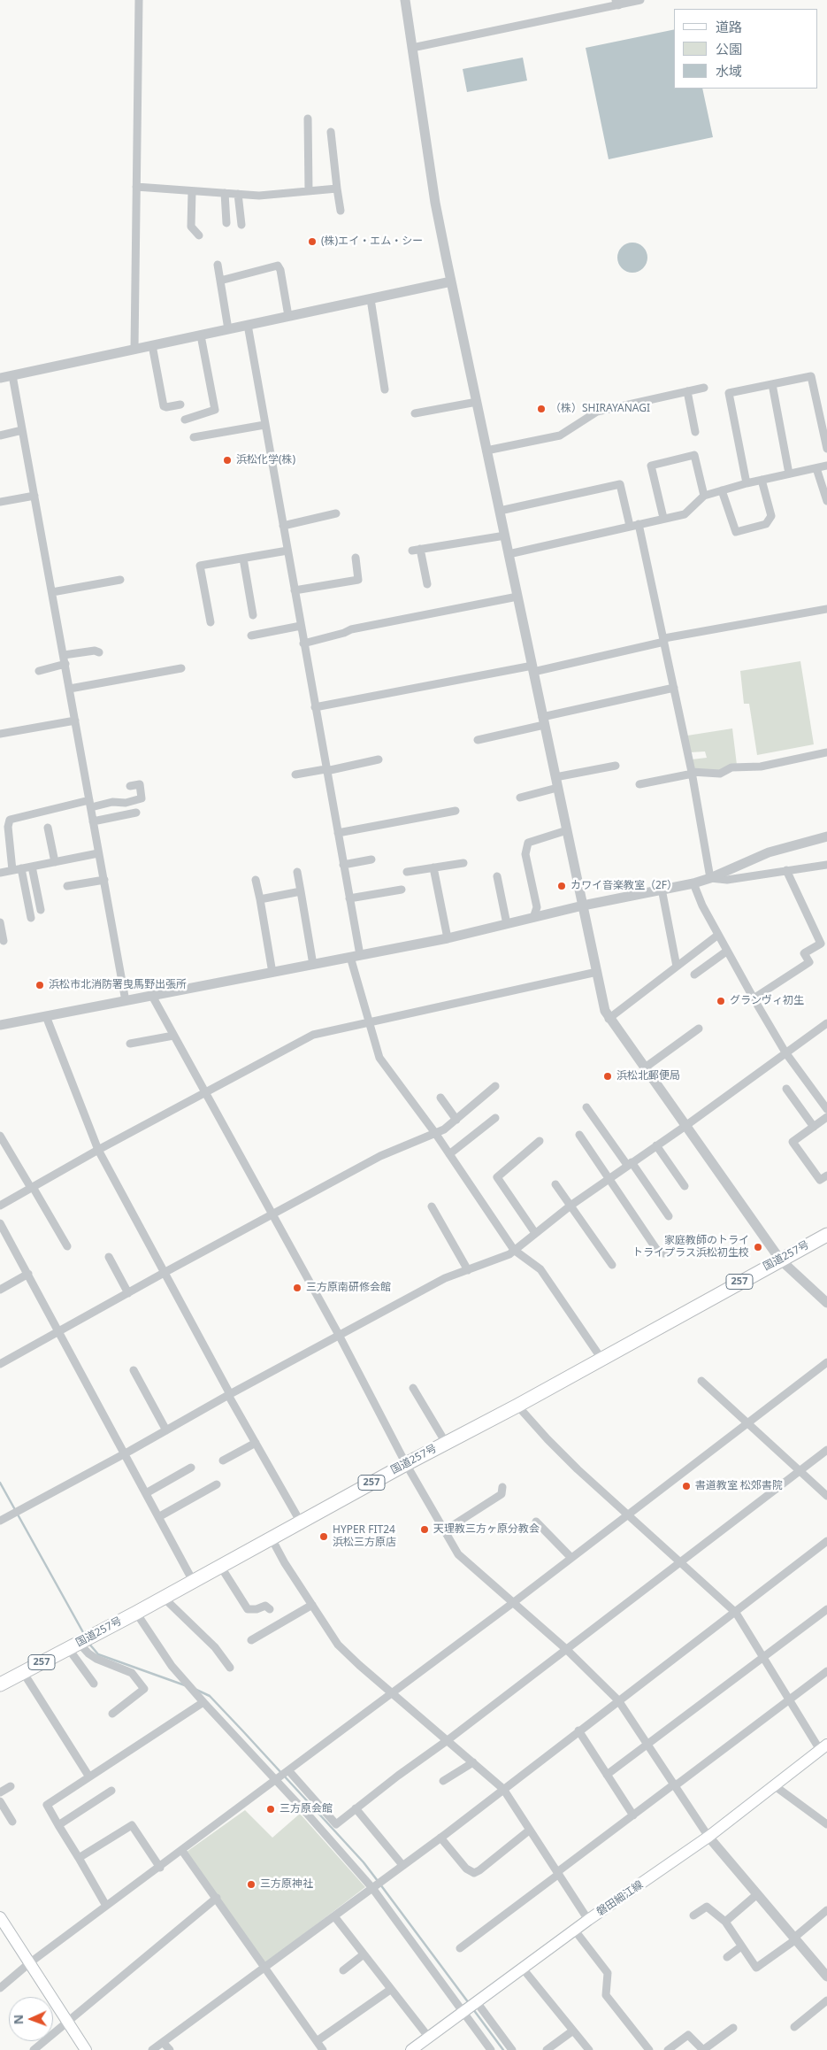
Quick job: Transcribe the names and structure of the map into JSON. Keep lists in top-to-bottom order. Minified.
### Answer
{"streets":{"highway":["国道257号","257"],"main road":["磐田細江線"]},"places":["(株)エイ・エム・シー","（株）SHIRAYANAGI","浜松化学(株)","カワイ音楽教室（2F）","浜松市北消防署曳馬野出張所","グランヴィ初生","浜松北郵便局","家庭教師のトライ トライプラス浜松初生校","三方原南研修会館","書道教室 松郊書院","天理教三方ヶ原分教会","HYPER FIT24 浜松三方原店","三方原会館","三方原神社"],"legend":["道路","公園","水域"],"north":"left"}
